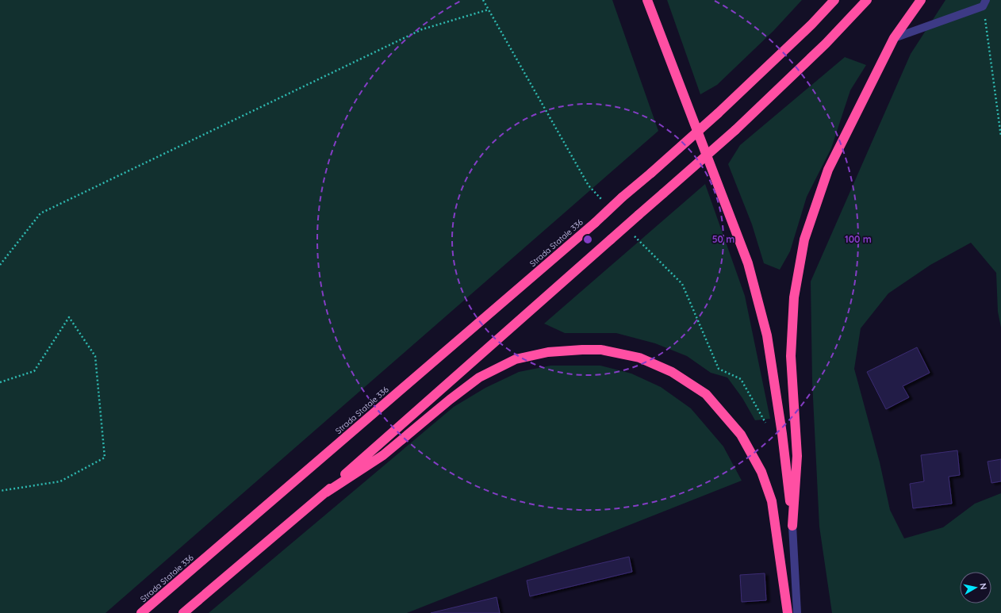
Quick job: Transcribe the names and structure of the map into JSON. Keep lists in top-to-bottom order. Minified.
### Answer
{"streets":{"highway":["Strada Statale 336"]},"north":"right","rings":["50 m","100 m"]}
